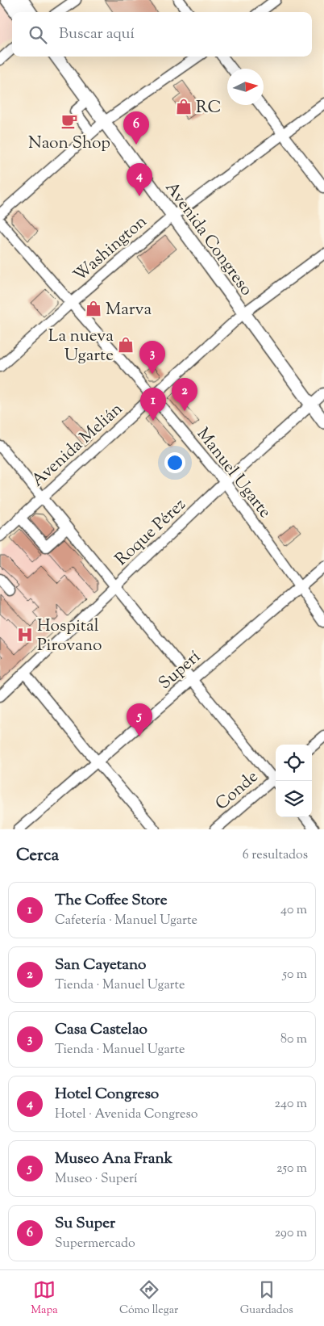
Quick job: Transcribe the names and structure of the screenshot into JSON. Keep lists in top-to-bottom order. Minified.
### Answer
{"streets":{"main road":["Avenida Congreso"],"street":["Washington","Avenida Melián","Manuel Ugarte","Roque Pérez","Superí","Conde"]},"crossings":[["Avenida Congreso","Washington"],["Avenida Congreso","Avenida Melián"],["Avenida Congreso","Roque Pérez"],["Washington","Manuel Ugarte"],["Avenida Melián","Manuel Ugarte"],["Manuel Ugarte","Roque Pérez"],["Manuel Ugarte","Superí"]],"places":{"shop":["RC","Marva","La nueva Ugarte"],"cafe":["Naon Shop"],"hospital":["Hospital Pirovano"]},"north":"right","page":{"search":"Buscar aquí","pins":["6","4","3","2","1","5"],"heading":["Cerca","6 resultados"],"list":[{"mark":"1","name":"The Coffee Store","note":"Cafetería · Manuel Ugarte","value":"40 m"},{"mark":"2","name":"San Cayetano","note":"Tienda · Manuel Ugarte","value":"50 m"},{"mark":"3","name":"Casa Castelao","note":"Tienda · Manuel Ugarte","value":"80 m"},{"mark":"4","name":"Hotel Congreso","note":"Hotel · Avenida Congreso","value":"240 m"},{"mark":"5","name":"Museo Ana Frank","note":"Museo · Superí","value":"250 m"},{"mark":"6","name":"Su Super","note":"Supermercado","value":"290 m"}],"nav":["Mapa","Cómo llegar","Guardados"]}}
